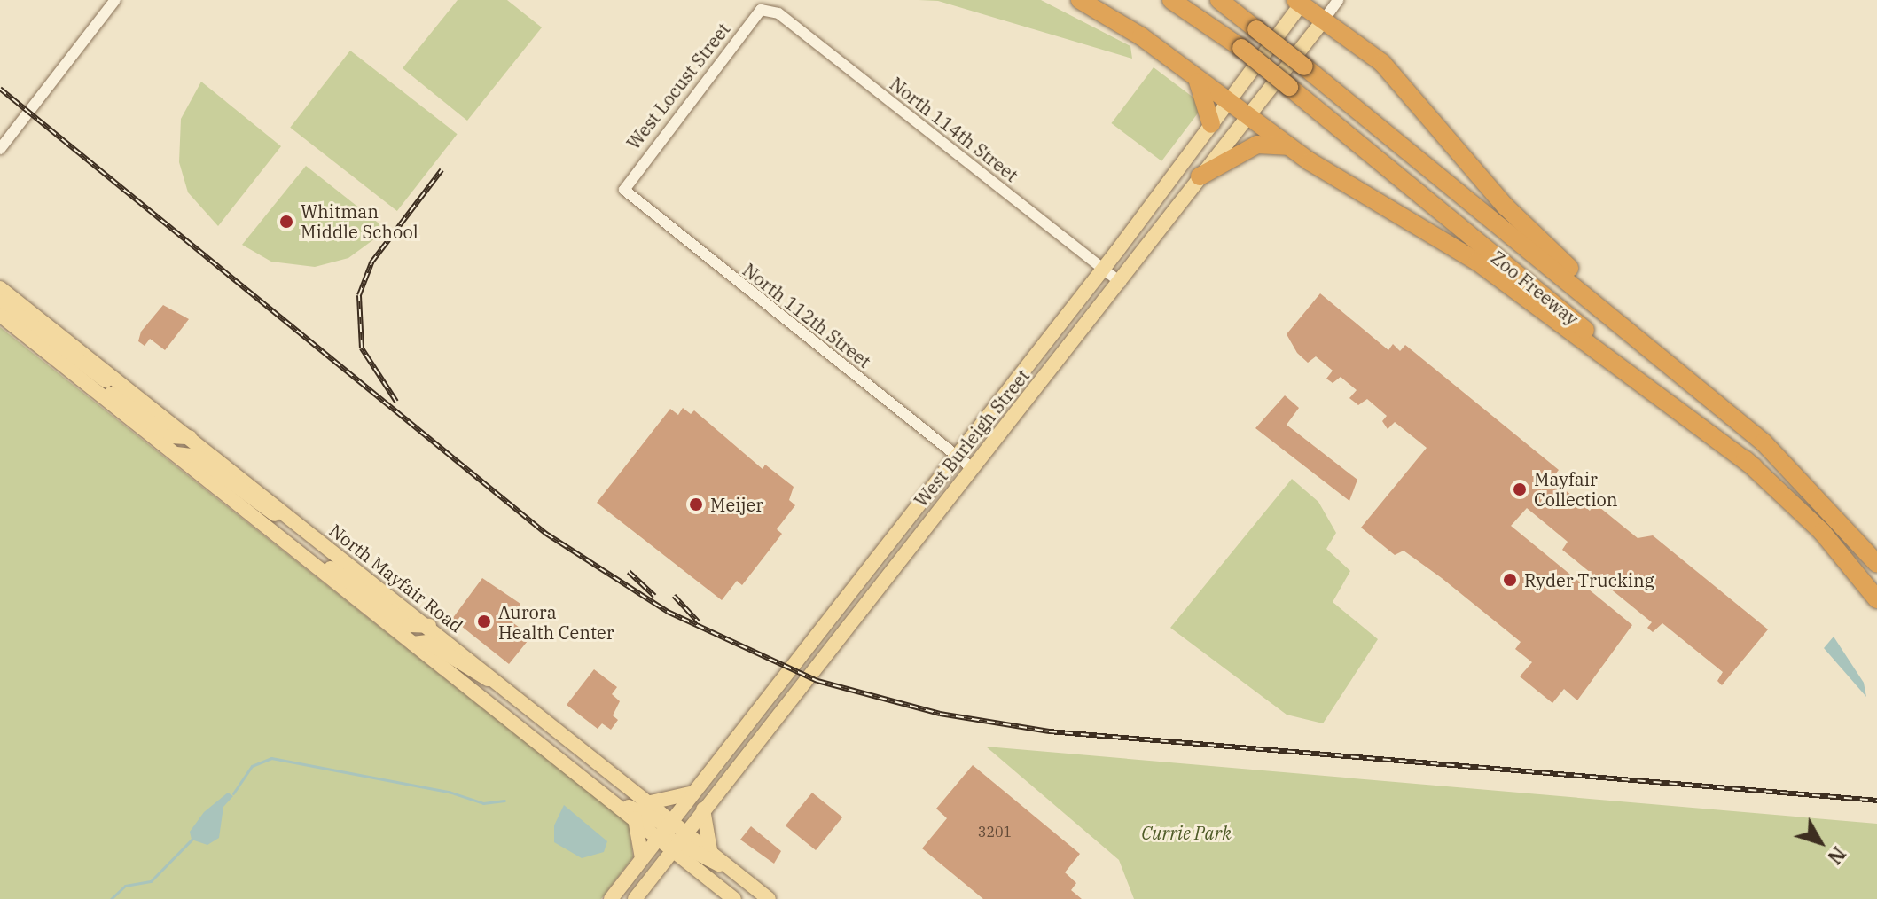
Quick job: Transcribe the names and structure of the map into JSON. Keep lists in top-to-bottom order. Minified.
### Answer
{"streets":{"highway":["Zoo Freeway"],"main road":["West Burleigh Street","North Mayfair Road"],"street":["West Locust Street","North 114th Street","North 112th Street"]},"crossings":[["West Locust Street","North 114th Street"],["West Locust Street","North 112th Street"],["North 114th Street","West Burleigh Street"],["North 112th Street","West Burleigh Street"],["West Burleigh Street","North Mayfair Road"]],"parks":["Currie Park"],"places":["Whitman Middle School","Mayfair Collection","Meijer","Ryder Trucking","Aurora Health Center"],"house_numbers":["3201"],"north":"bottom right"}
